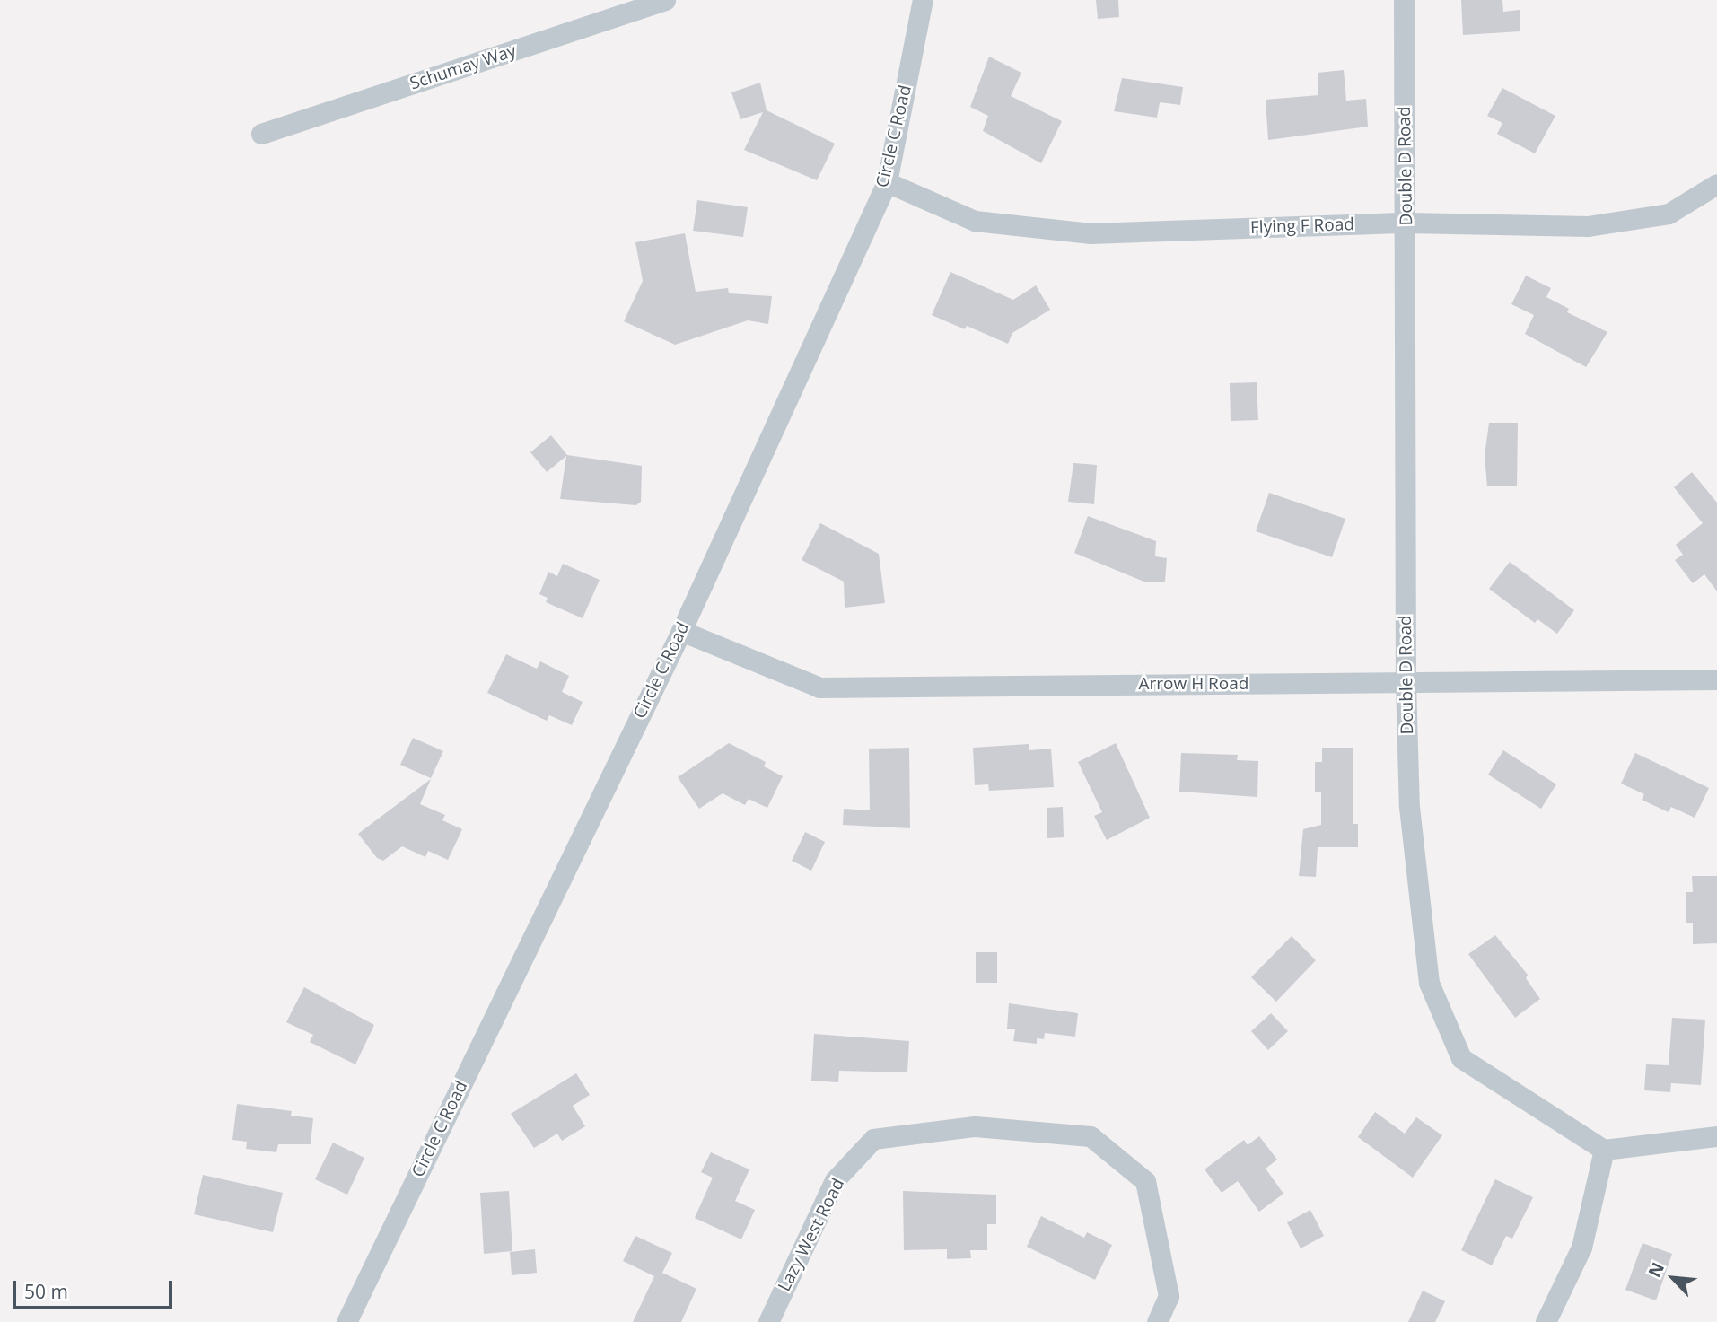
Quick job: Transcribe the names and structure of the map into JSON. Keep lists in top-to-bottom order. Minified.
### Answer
{"streets":{"street":["Schumay Way","Circle C Road","Double D Road","Flying F Road","Arrow H Road","Lazy West Road"]},"crossings":[["Circle C Road","Flying F Road"],["Circle C Road","Arrow H Road"],["Double D Road","Flying F Road"],["Double D Road","Arrow H Road"]],"scale_bar":"50 m","north":"top left"}
